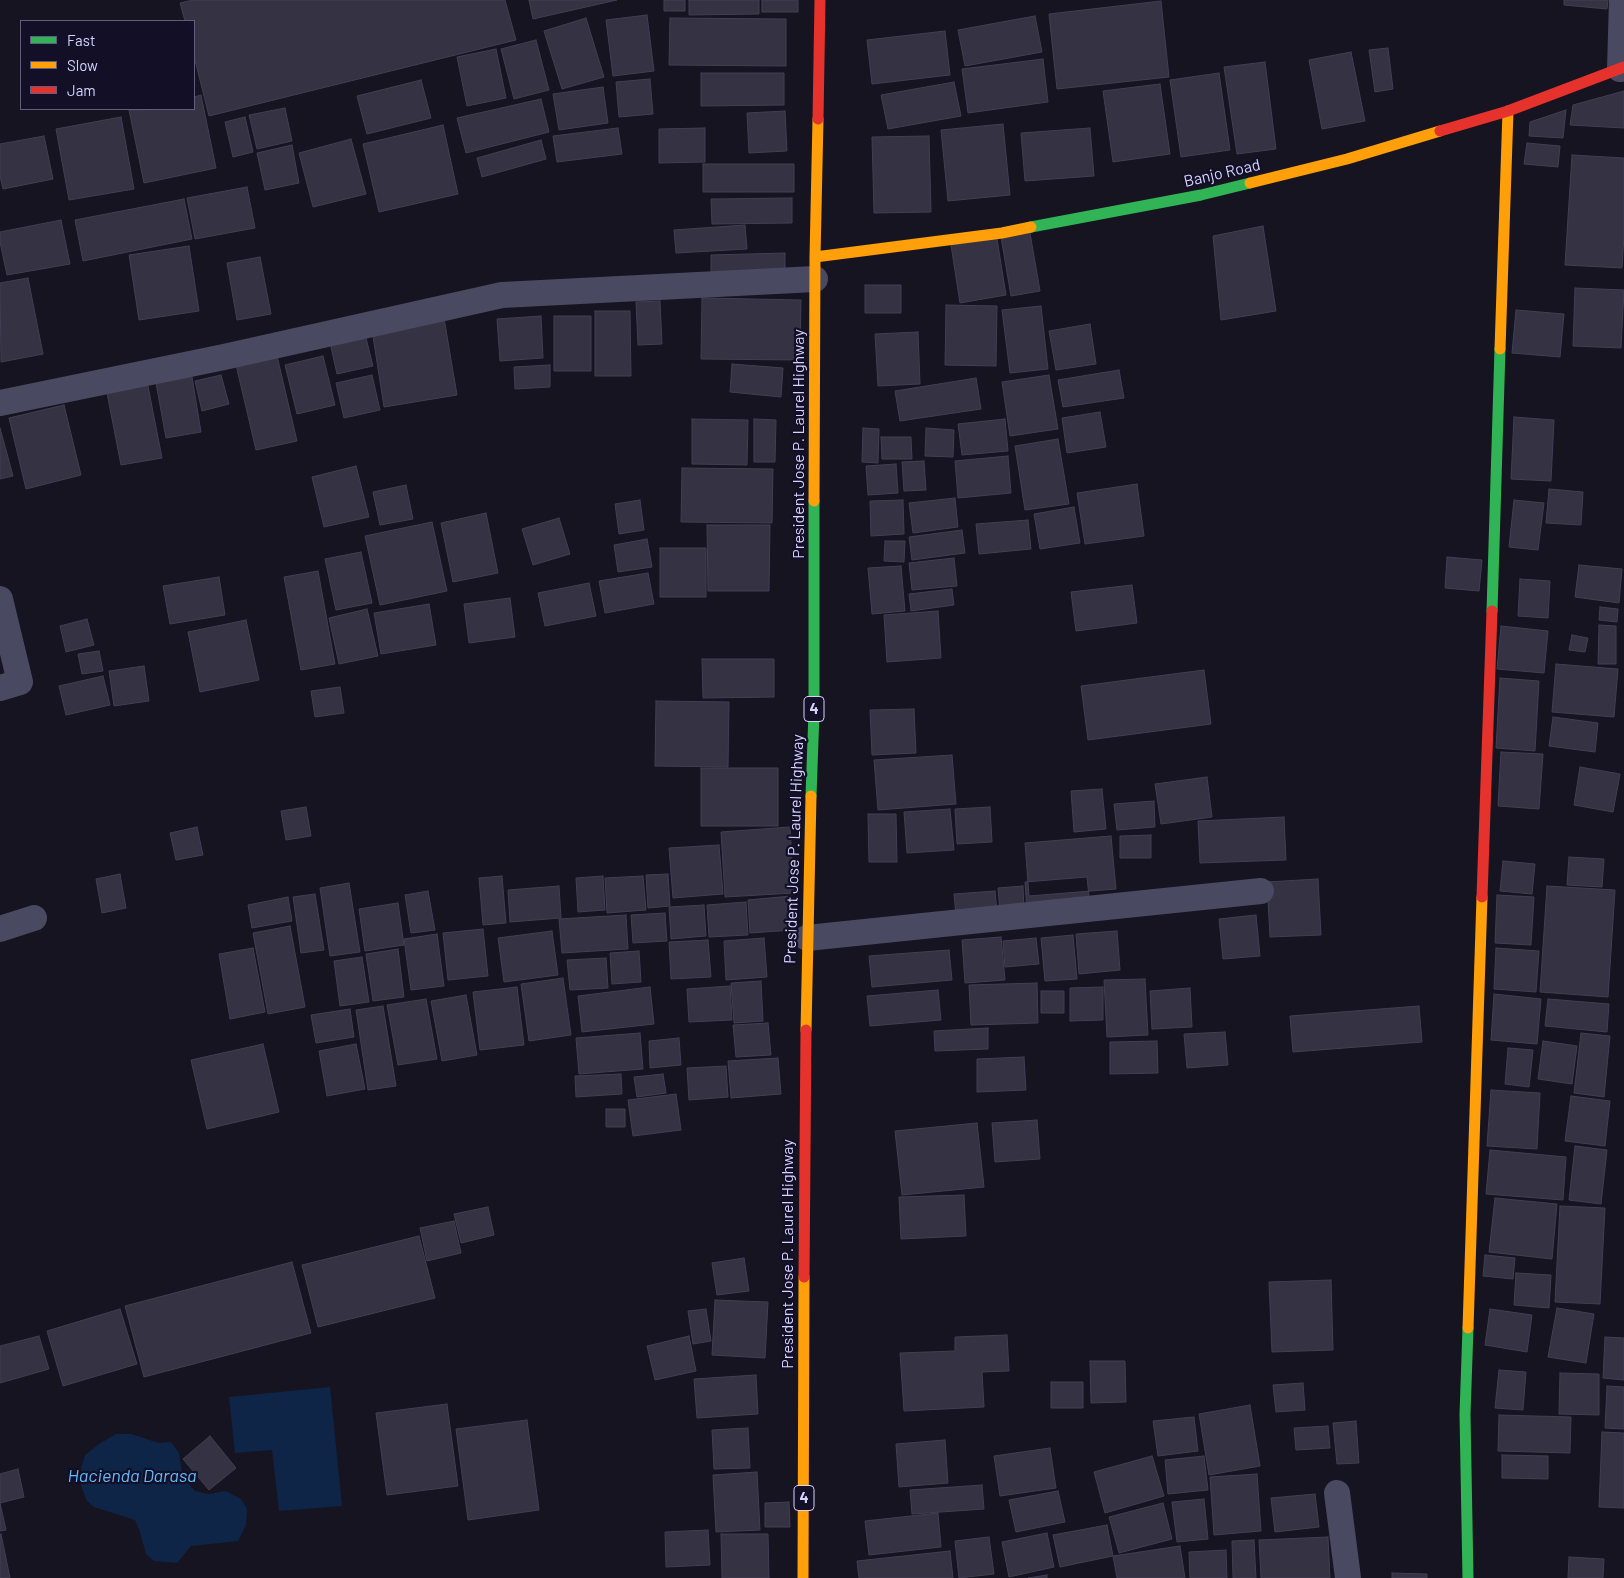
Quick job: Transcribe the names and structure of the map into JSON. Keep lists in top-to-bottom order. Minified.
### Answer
{"streets":{"main road":["Banjo Road","President Jose P. Laurel Highway","4"]},"crossings":[["Banjo Road","President Jose P. Laurel Highway"]],"water":["Hacienda Darasa"],"legend":["Fast","Slow","Jam"]}
